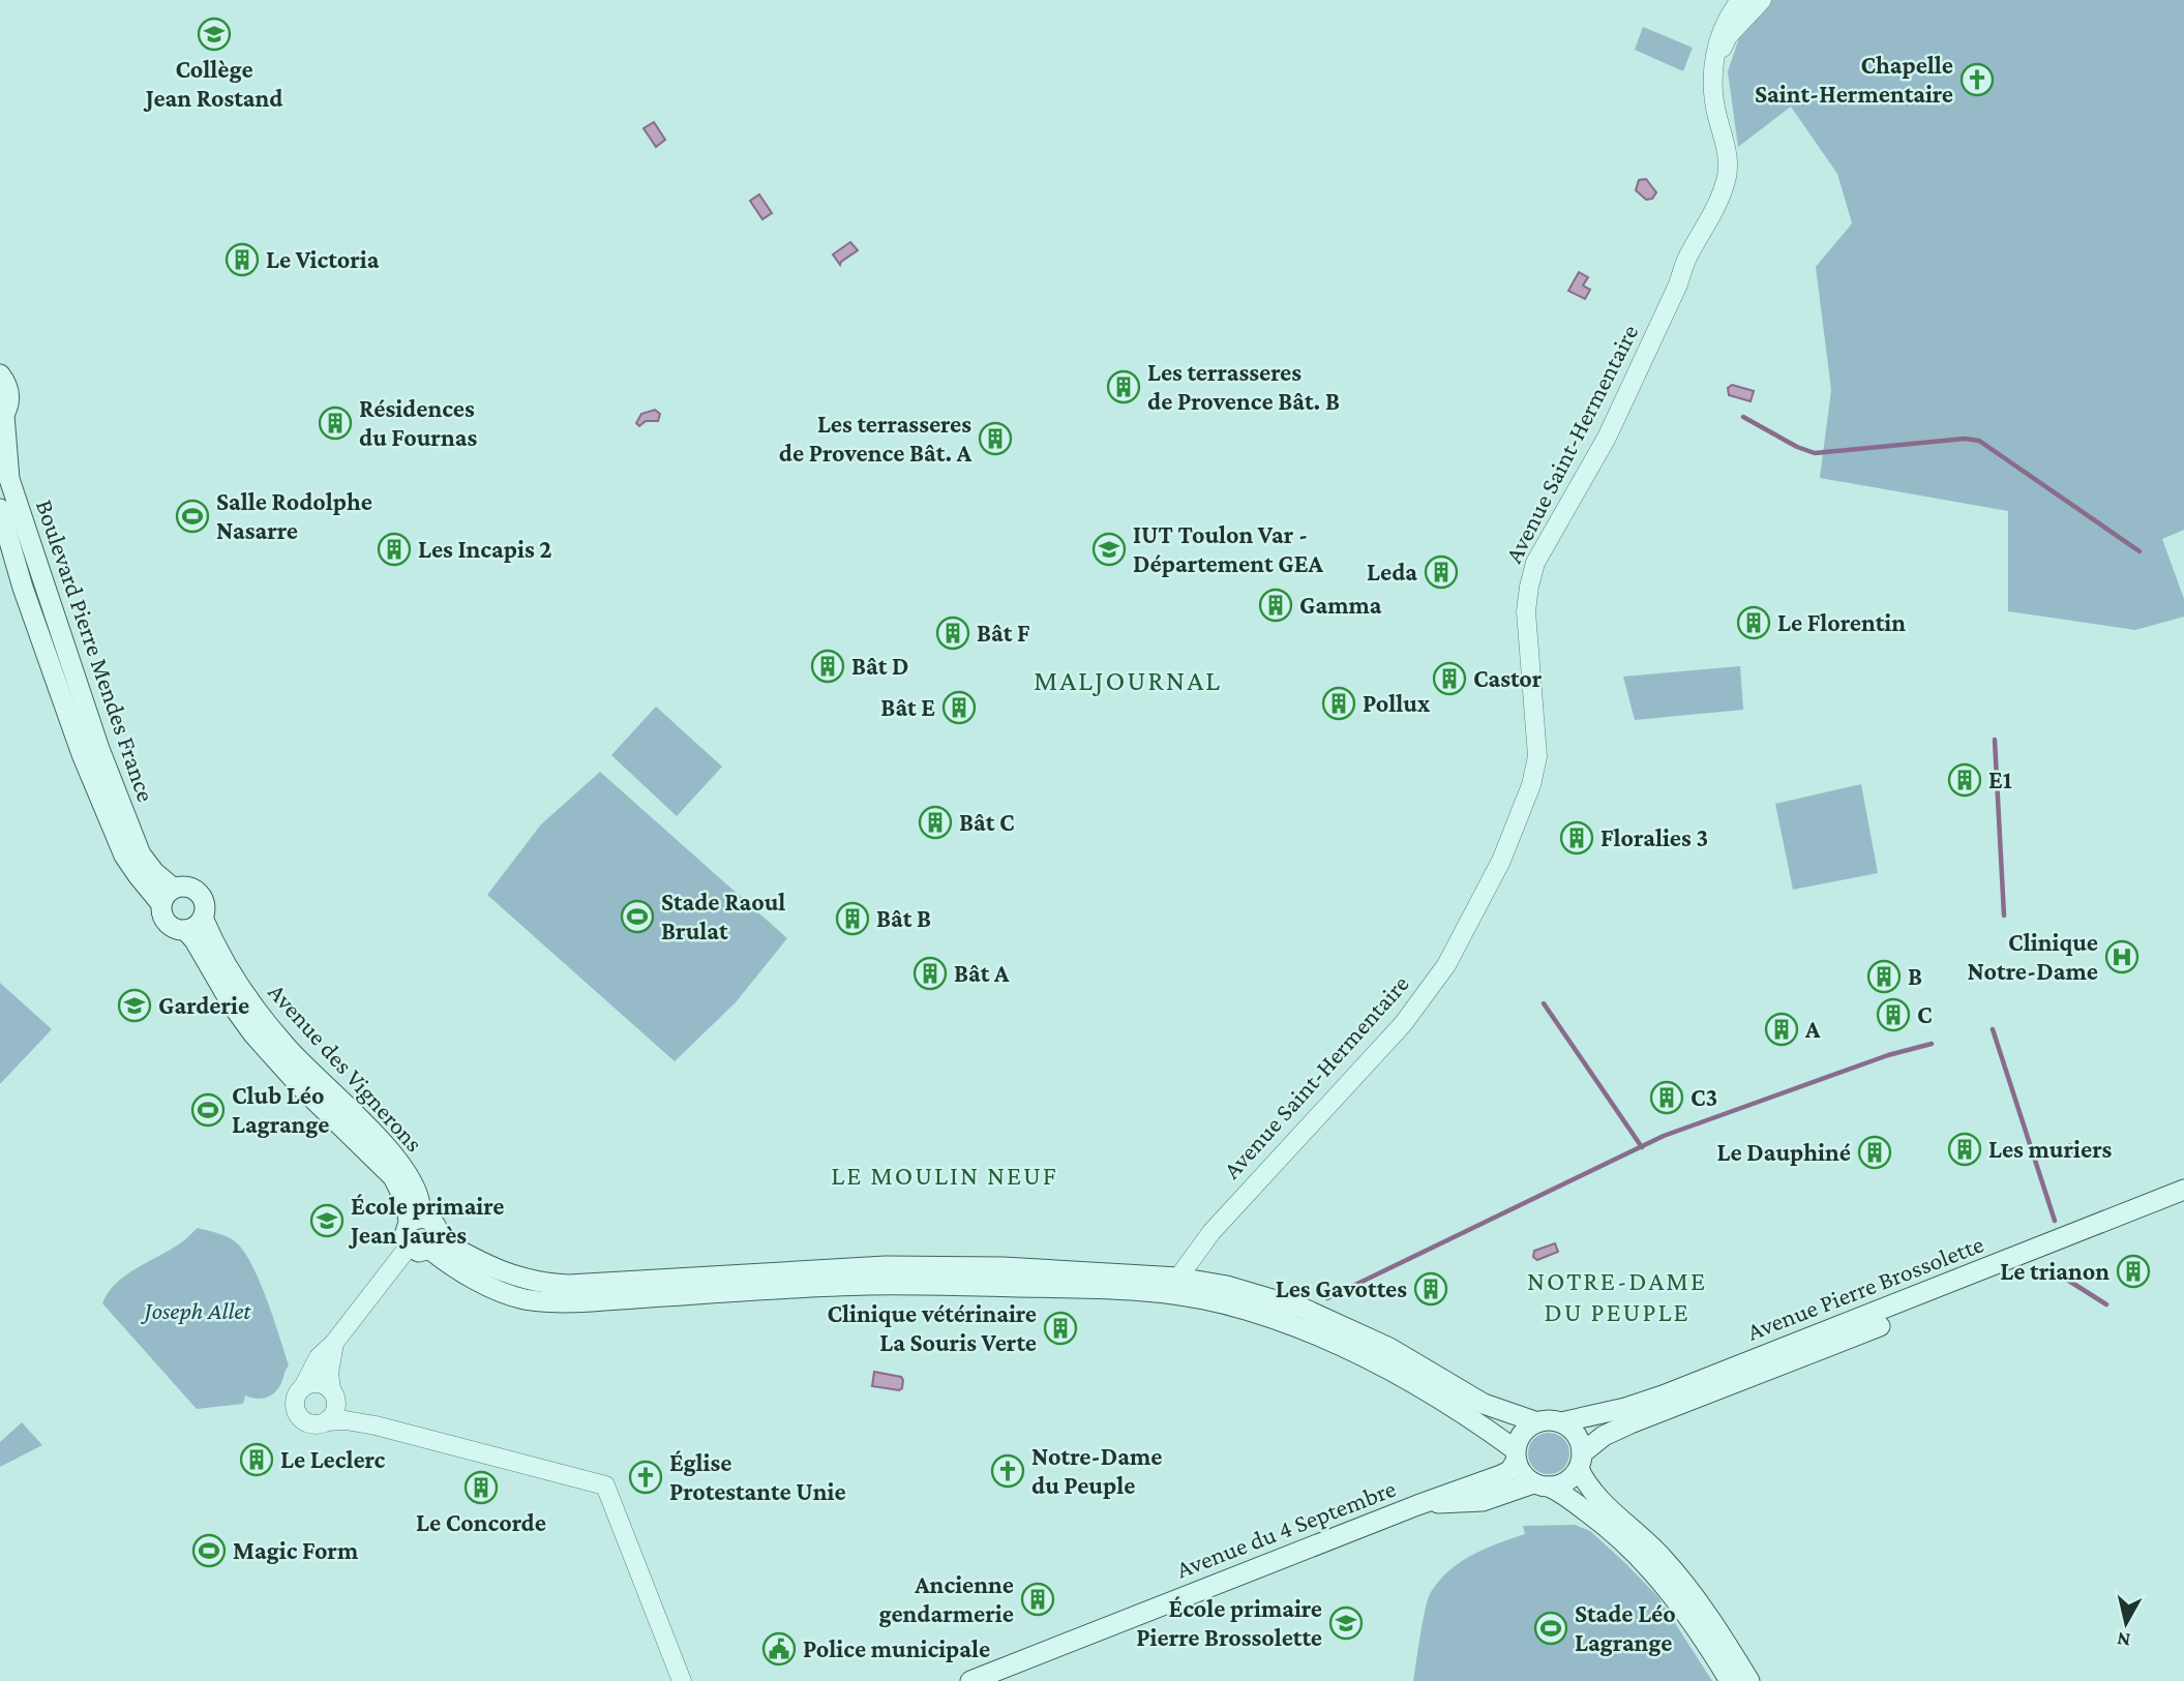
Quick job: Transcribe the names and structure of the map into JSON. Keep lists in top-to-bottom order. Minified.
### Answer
{"streets":{"main road":["Avenue Saint-Hermentaire","Boulevard Pierre Mendes France","Avenue des Vignerons","Avenue Pierre Brossolette","Avenue du 4 Septembre"]},"crossings":[["Boulevard Pierre Mendes France","Avenue des Vignerons"],["Avenue Pierre Brossolette","Avenue du 4 Septembre"]],"districts":["MALJOURNAL","LE MOULIN NEUF","NOTRE-DAME DU PEUPLE"],"parks":["Joseph Allet"],"places":{"school or university":["Collège Jean Rostand","IUT Toulon Var - Département GEA","Garderie","École primaire Jean Jaurès","École primaire Pierre Brossolette"],"church":["Chapelle Saint-Hermentaire","Notre-Dame du Peuple","Église Protestante Unie"],"building":["Le Victoria","Les terrasseres de Provence Bât. B","Résidences du Fournas","Les terrasseres de Provence Bât. A","Les Incapis 2","Leda","Gamma","Le Florentin","Bât F","Bât D","Castor","Pollux","Bât E","E1","Bât C","Floralies 3","Bât B","Bât A","B","C","A","C3","Les muriers","Le Dauphiné","Le trianon","Les Gavottes","Clinique vétérinaire La Souris Verte","Le Leclerc","Le Concorde","Ancienne gendarmerie"],"sports":["Salle Rodolphe Nasarre","Stade Raoul Brulat","Club Léo Lagrange","Magic Form","Stade Léo Lagrange"],"hospital":["Clinique Notre-Dame"],"public building":["Police municipale"]},"north":"bottom"}
